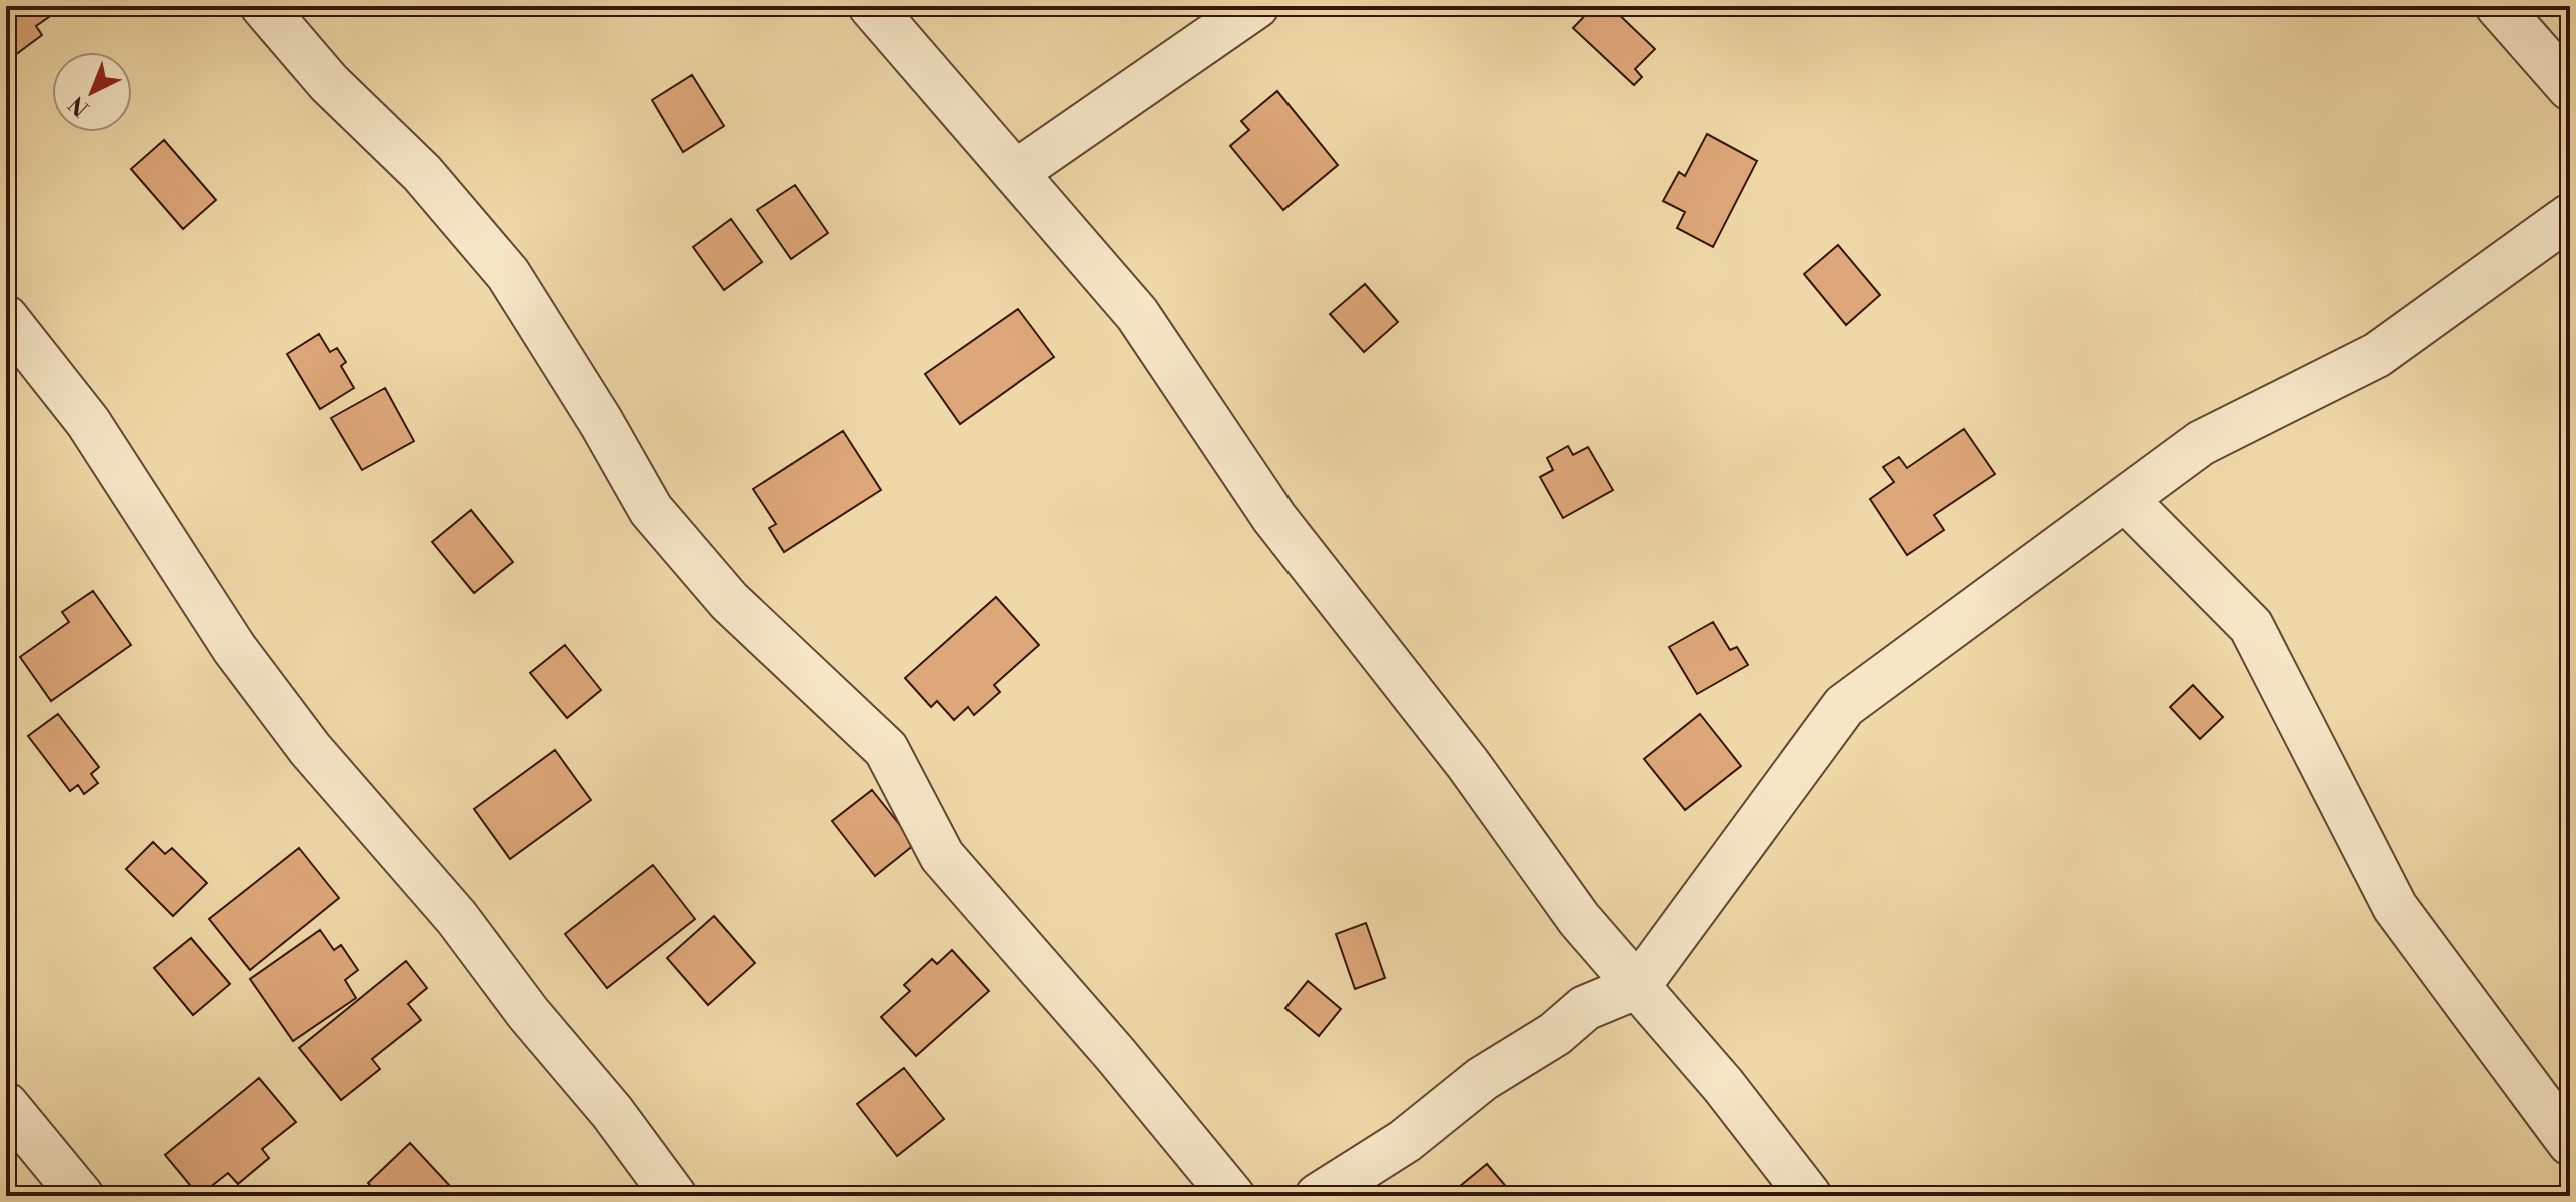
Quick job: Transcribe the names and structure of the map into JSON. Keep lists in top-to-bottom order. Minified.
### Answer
{"north":"bottom left"}
